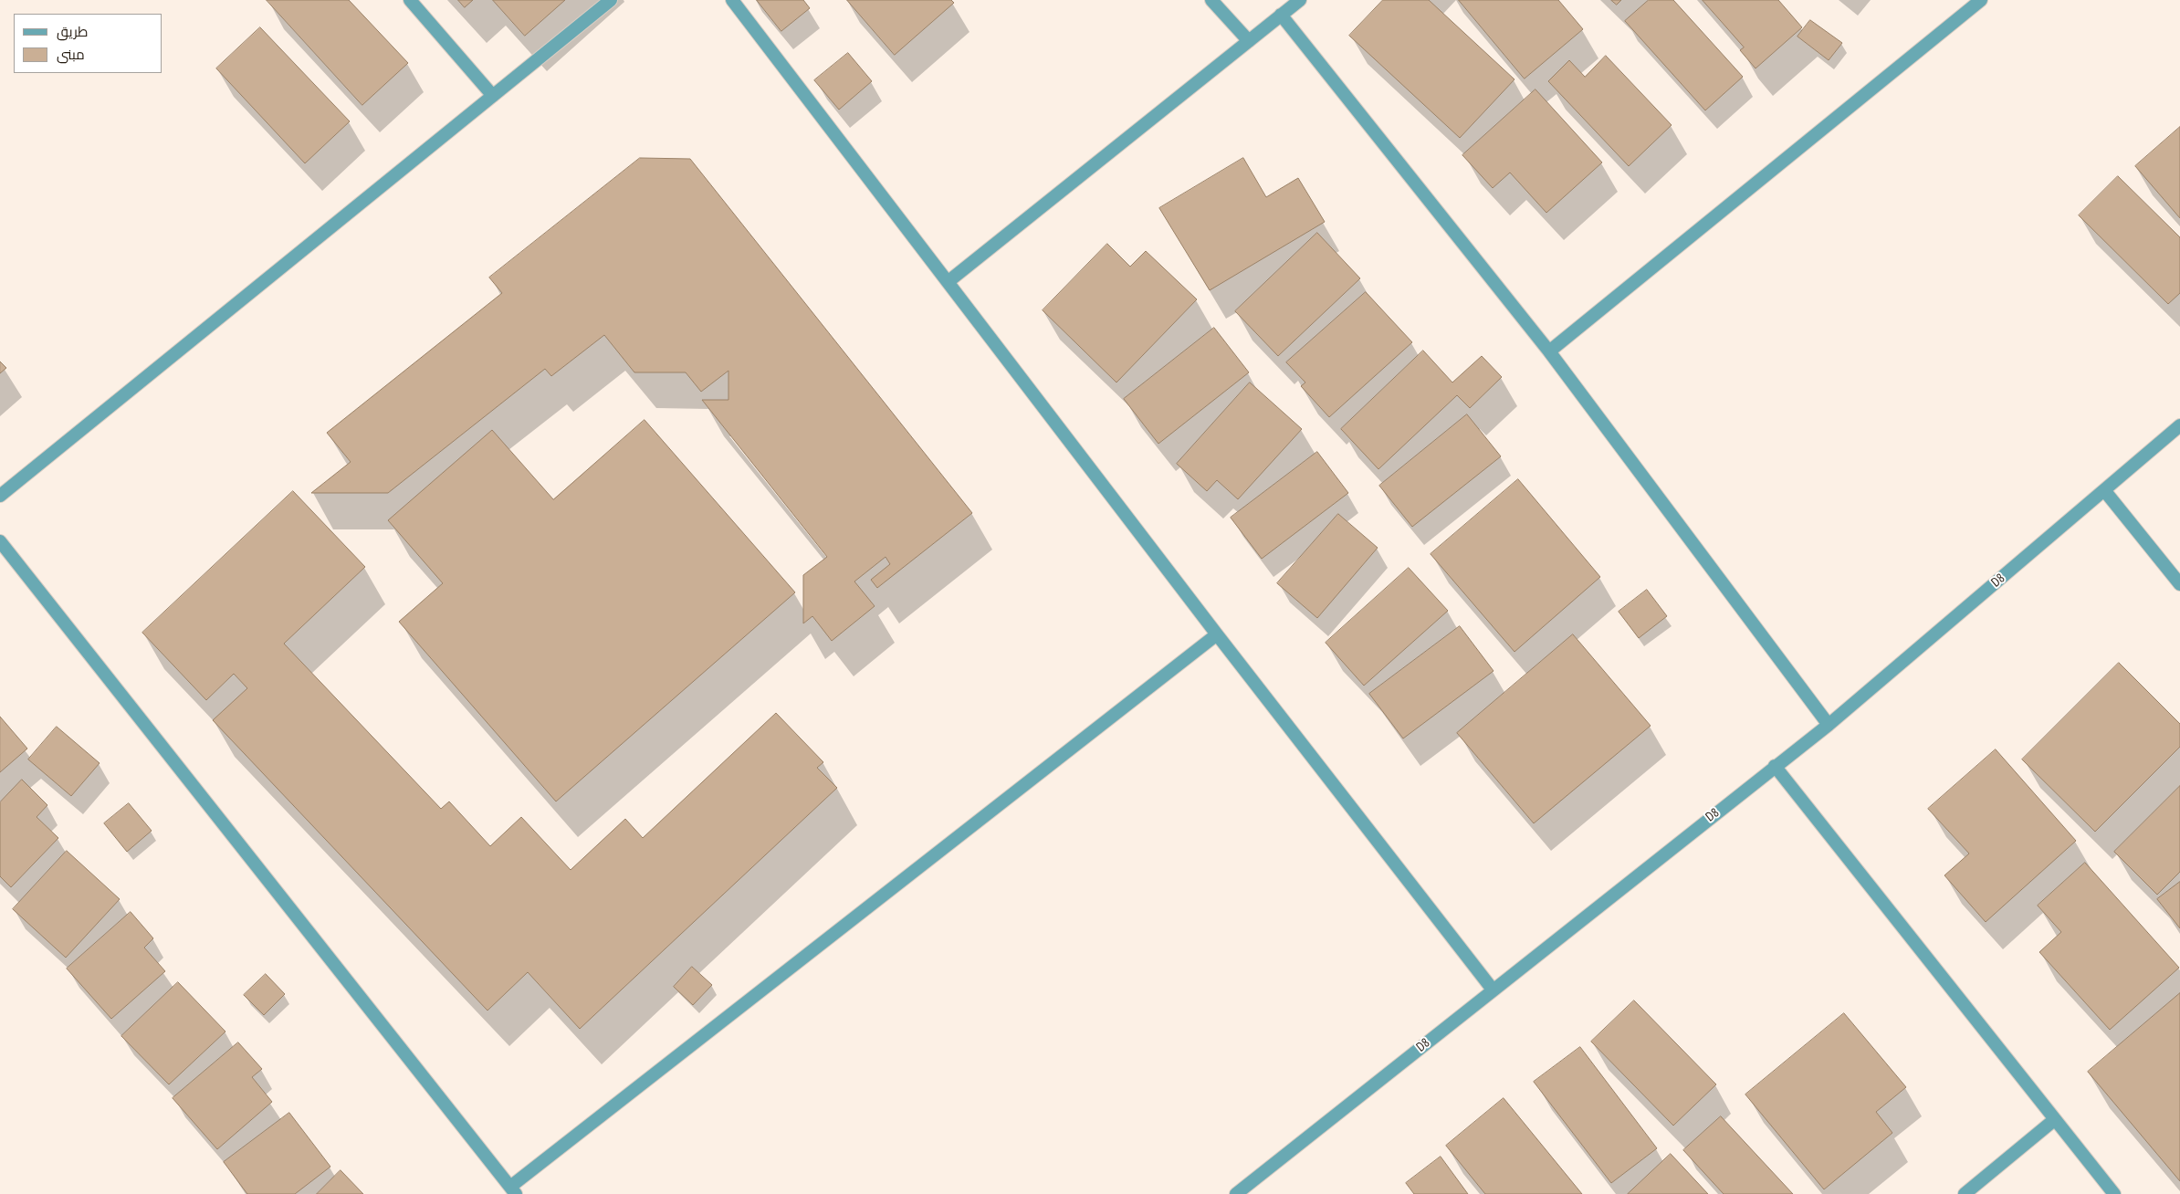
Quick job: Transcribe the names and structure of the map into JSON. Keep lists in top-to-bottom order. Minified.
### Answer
{"streets":{"street":["D8"]},"legend":["طريق","مبنى"]}
